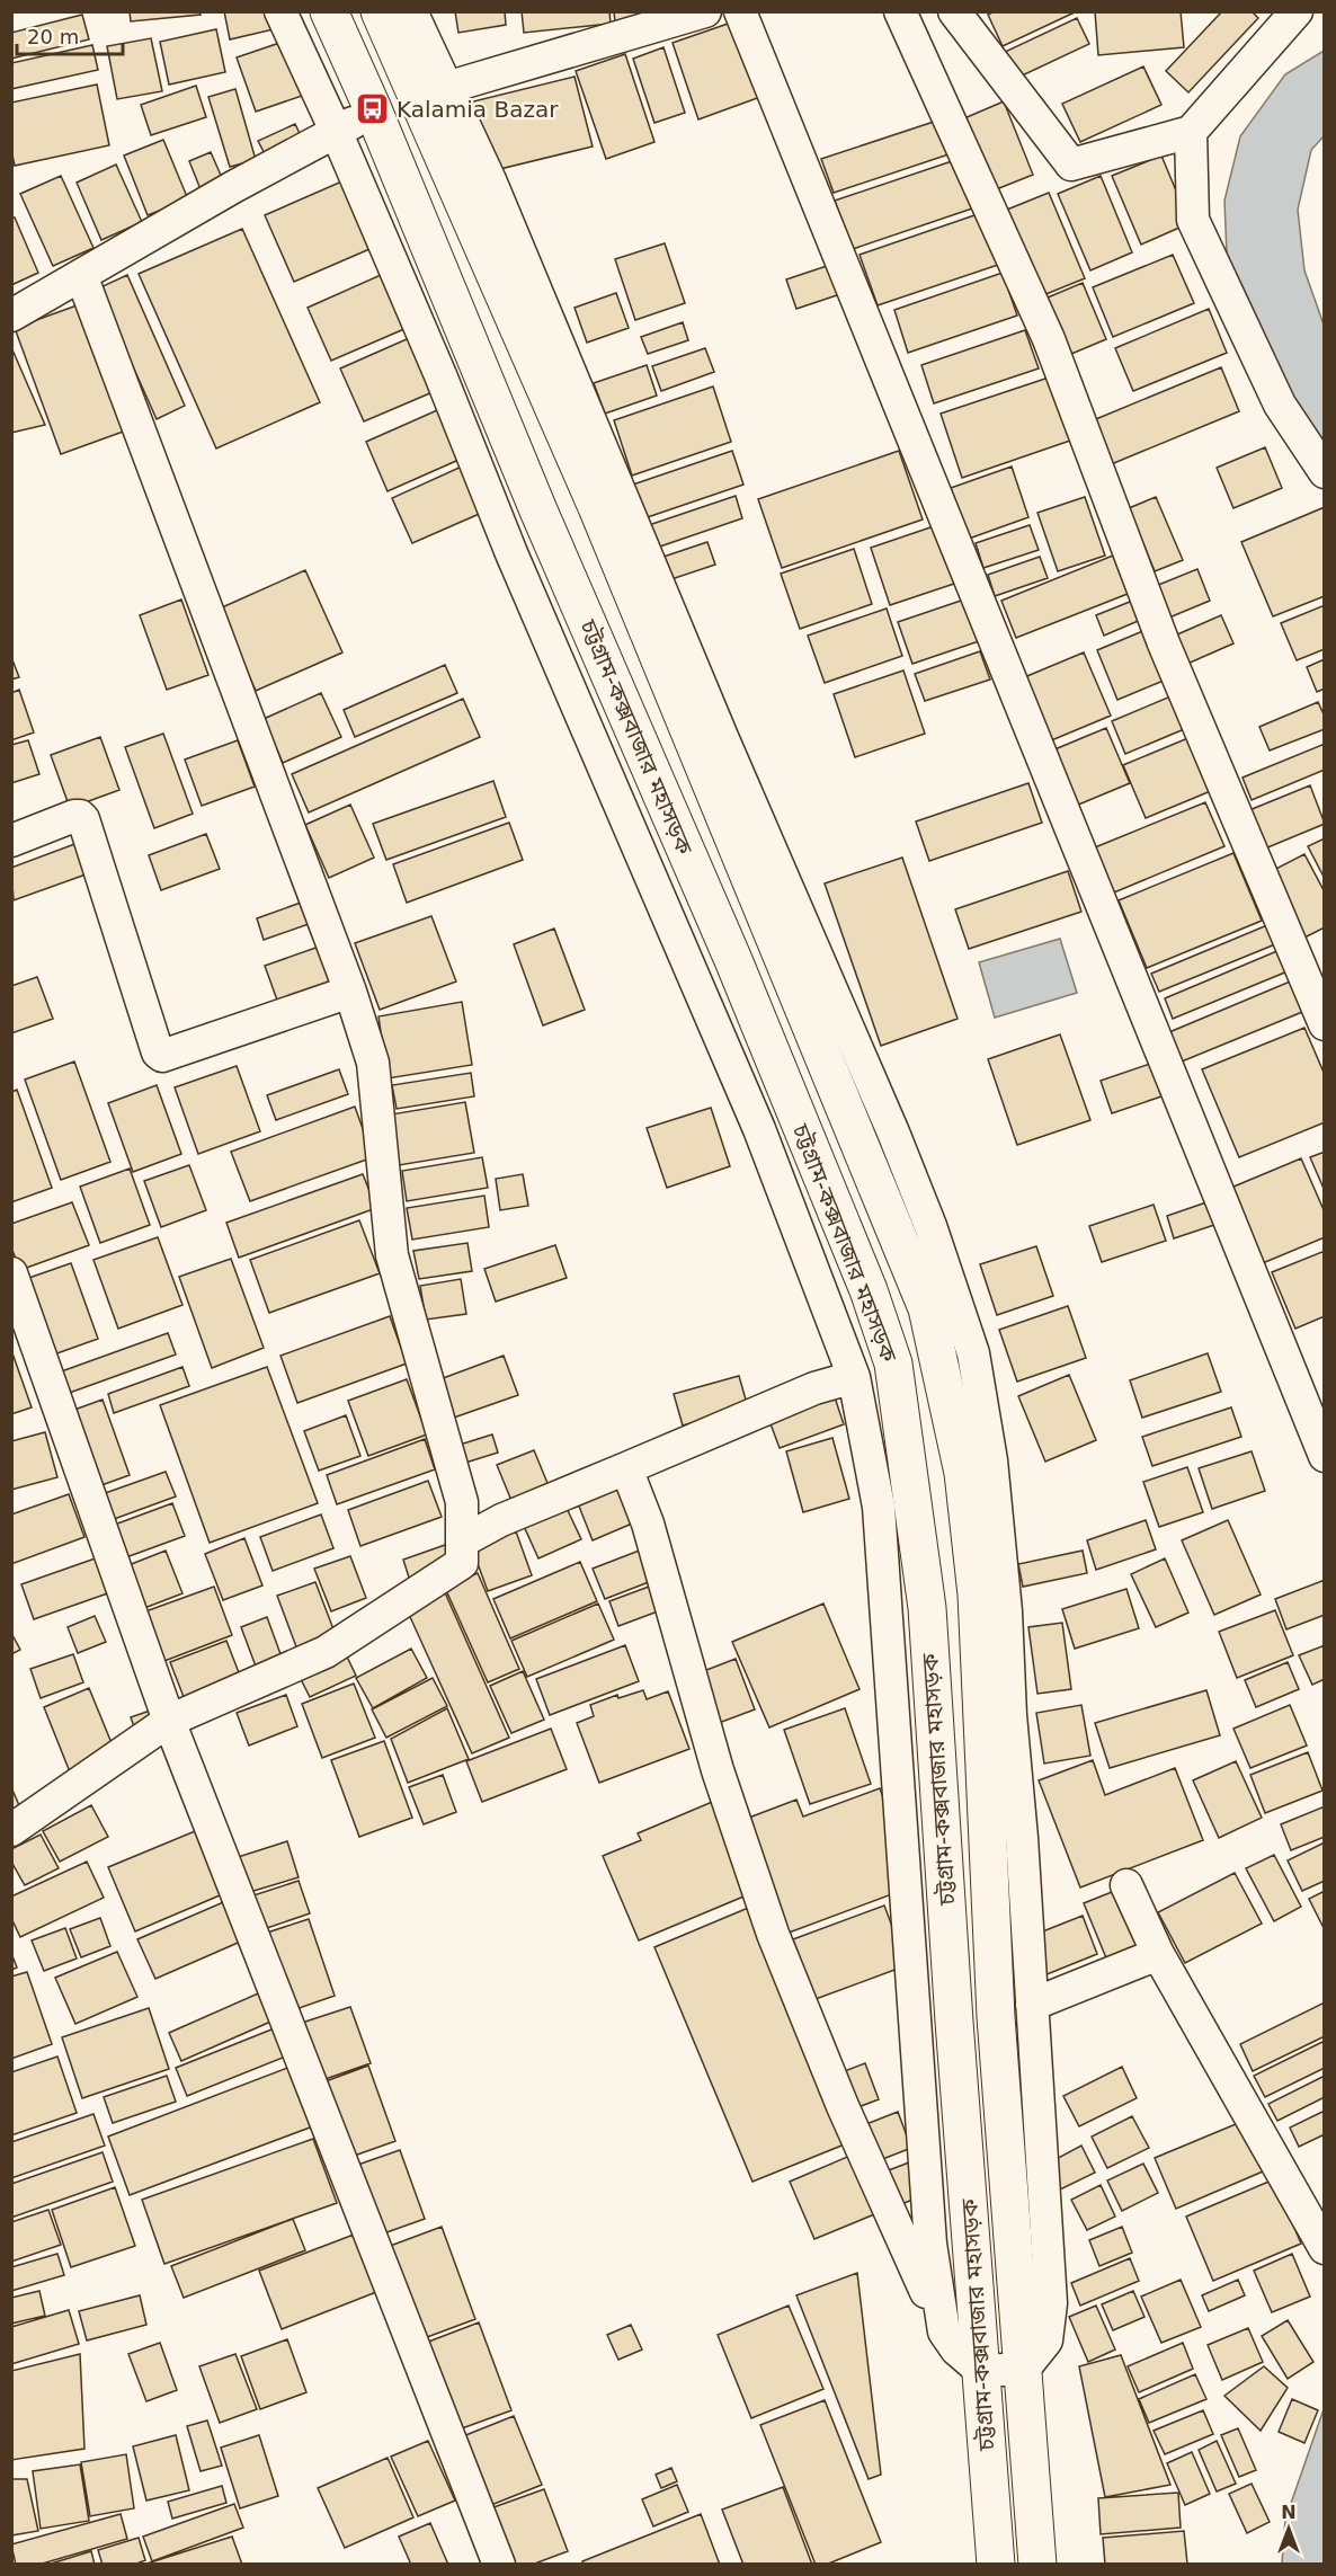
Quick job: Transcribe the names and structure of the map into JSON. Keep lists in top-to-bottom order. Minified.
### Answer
{"streets":{"highway":["চট্টগ্রাম-কক্সবাজার মহাসড়ক"]},"places":{"bus stop":["Kalamia Bazar"]},"scale_bar":"20 m","north":"top"}
